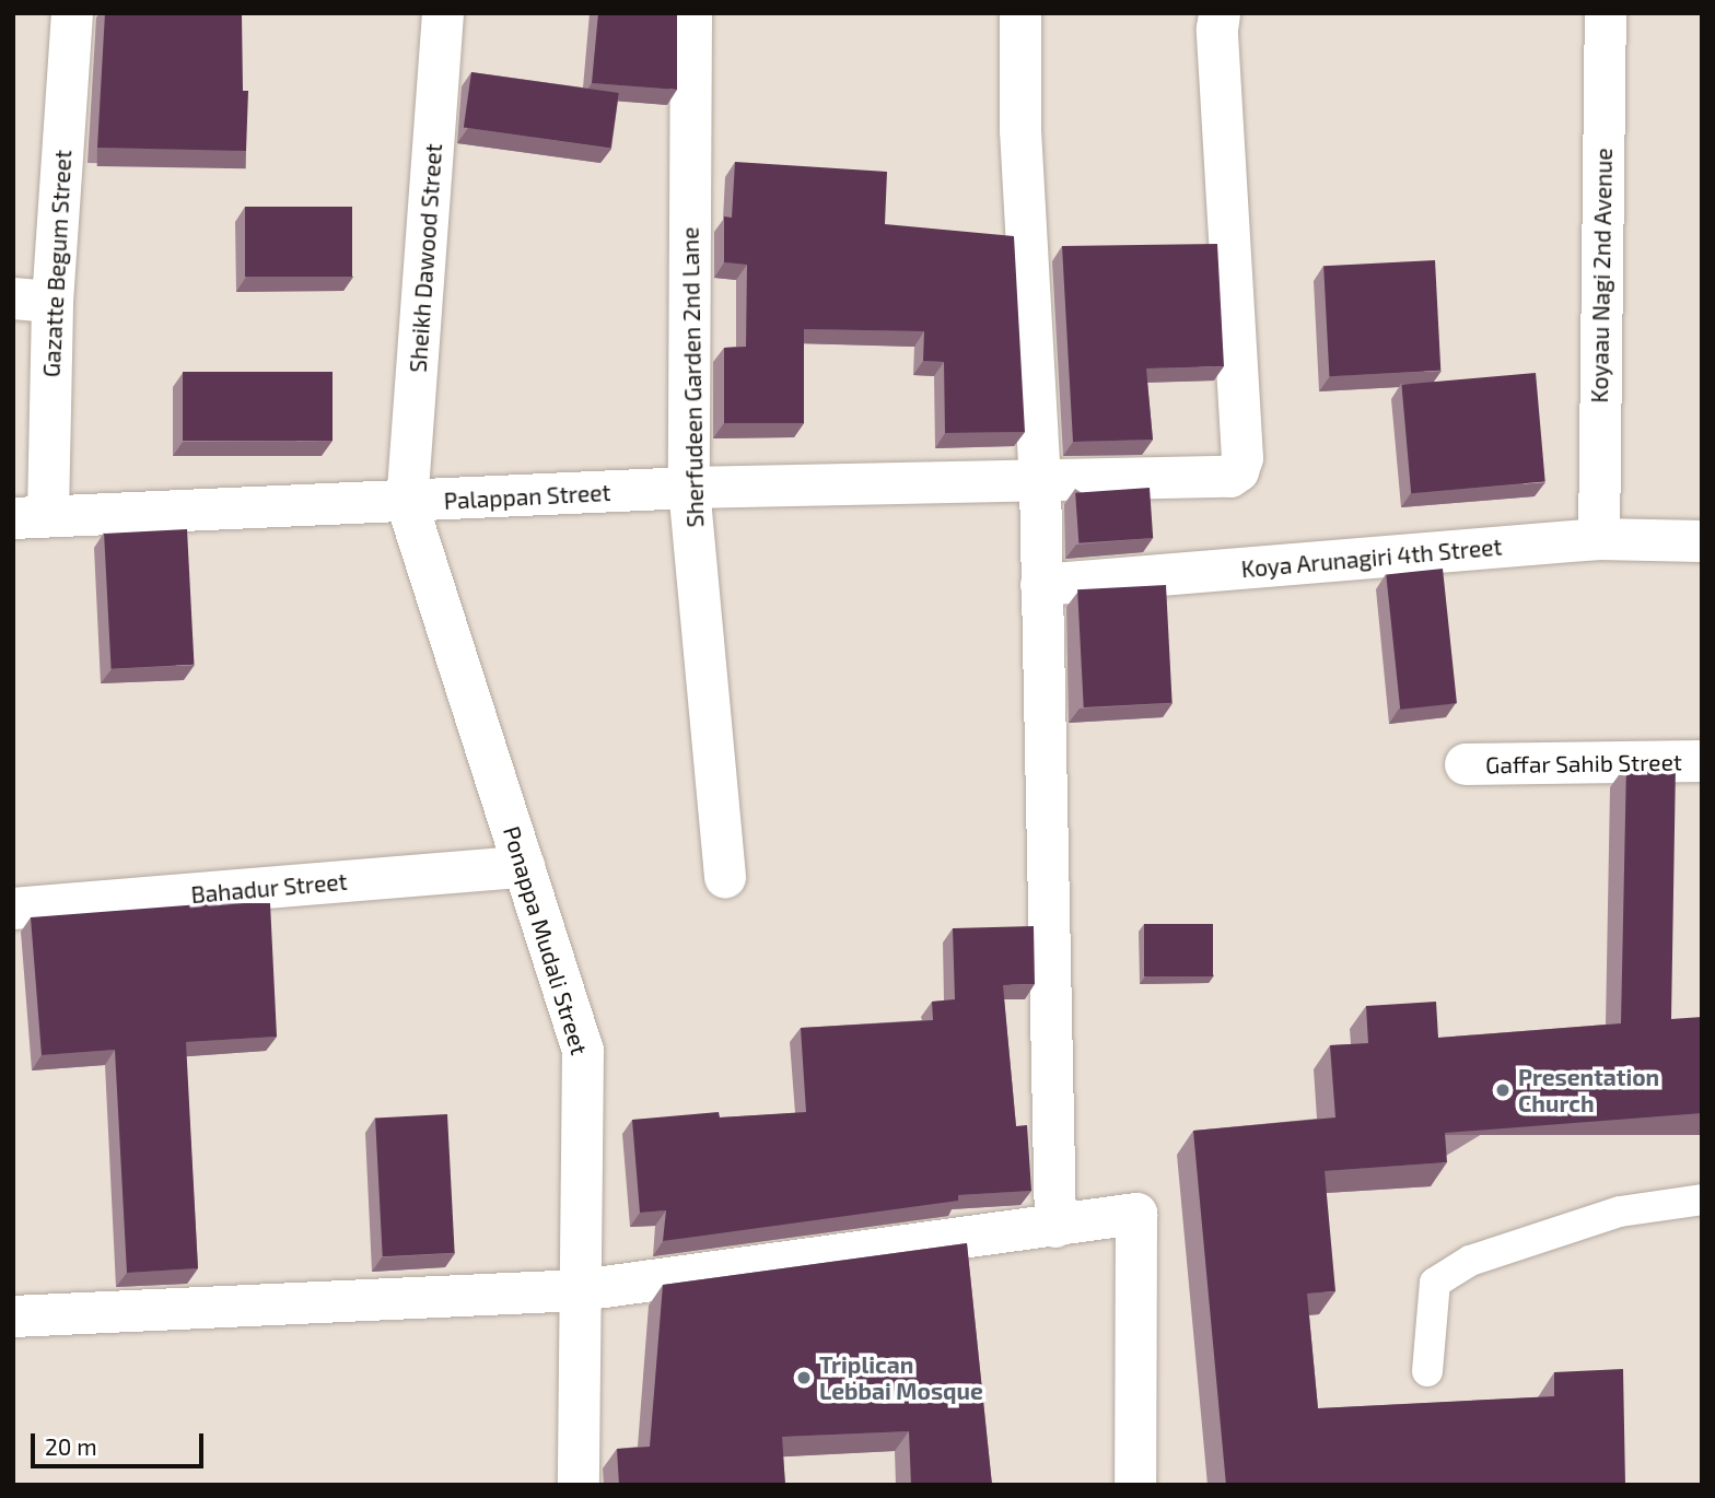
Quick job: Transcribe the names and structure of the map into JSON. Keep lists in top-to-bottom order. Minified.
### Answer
{"streets":{"street":["Sheikh Dawood Street","Gazatte Begum Street","Koyaau Nagi 2nd Avenue","Sherfudeen Garden 2nd Lane","Palappan Street","Koya Arunagiri 4th Street","Gaffar Sahib Street","Bahadur Street","Ponappa Mudali Street"]},"crossings":[["Sheikh Dawood Street","Palappan Street"],["Sheikh Dawood Street","Ponappa Mudali Street"],["Gazatte Begum Street","Palappan Street"],["Koyaau Nagi 2nd Avenue","Koya Arunagiri 4th Street"],["Sherfudeen Garden 2nd Lane","Palappan Street"],["Palappan Street","Ponappa Mudali Street"],["Bahadur Street","Ponappa Mudali Street"]],"places":["Presentation Church","Triplican Lebbai Mosque"],"scale_bar":"20 m"}
